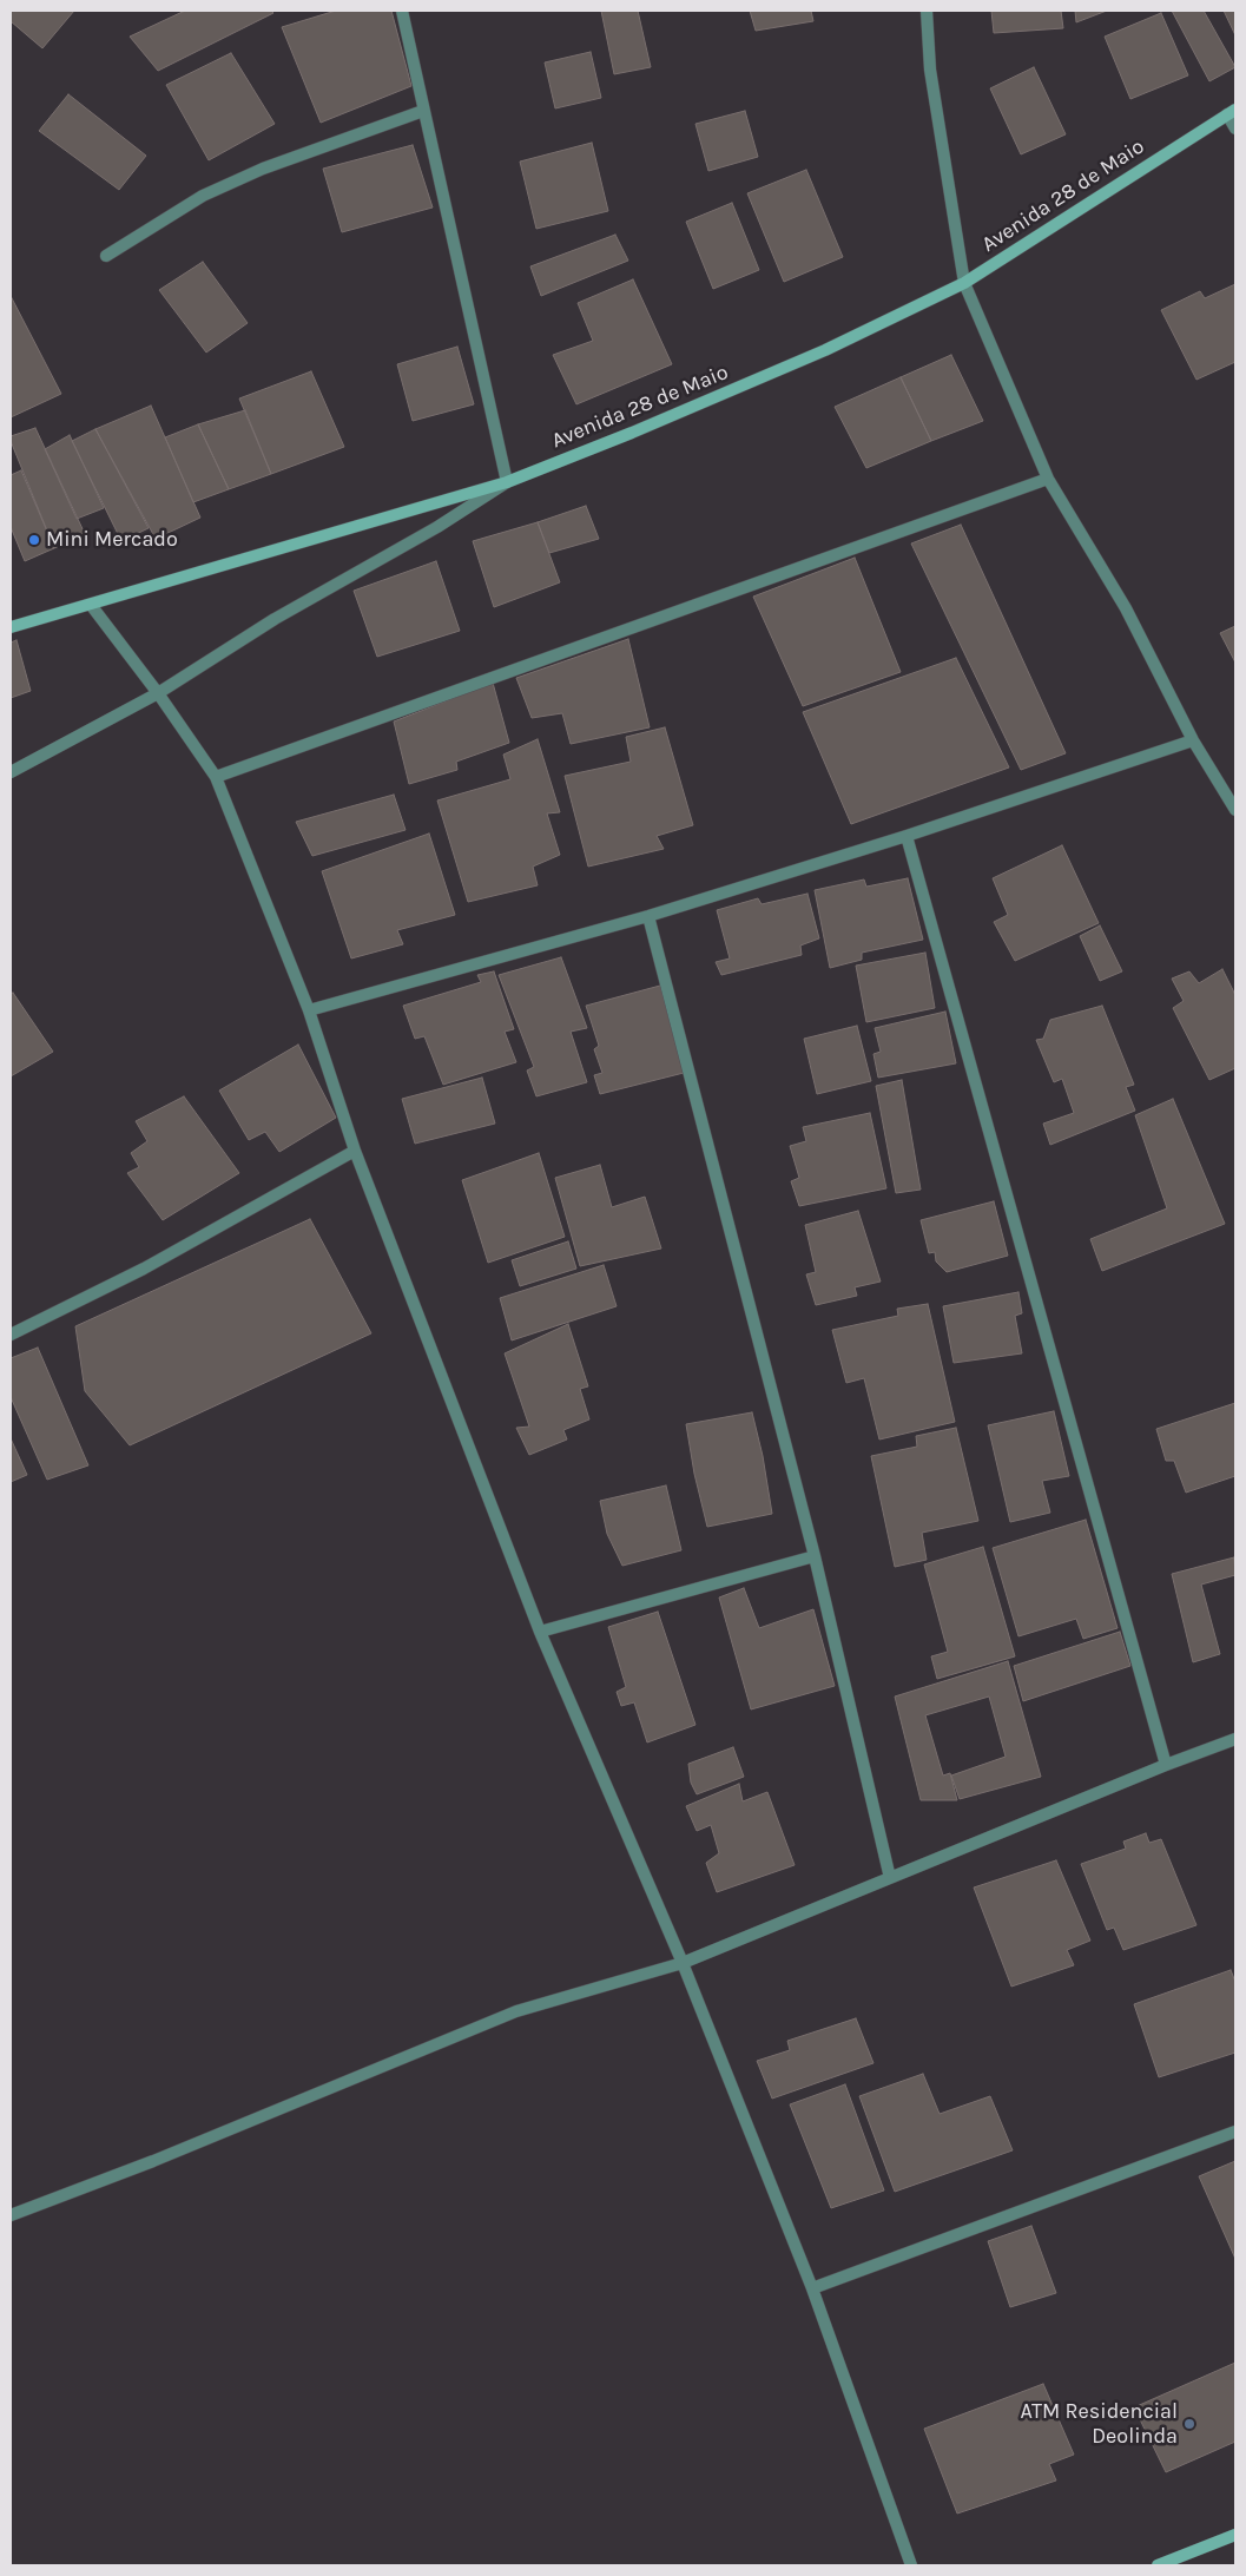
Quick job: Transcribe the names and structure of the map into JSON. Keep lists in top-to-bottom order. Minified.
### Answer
{"streets":{"street":["Avenida 28 de Maio"]},"places":["Mini Mercado","ATM Residencial Deolinda"]}
